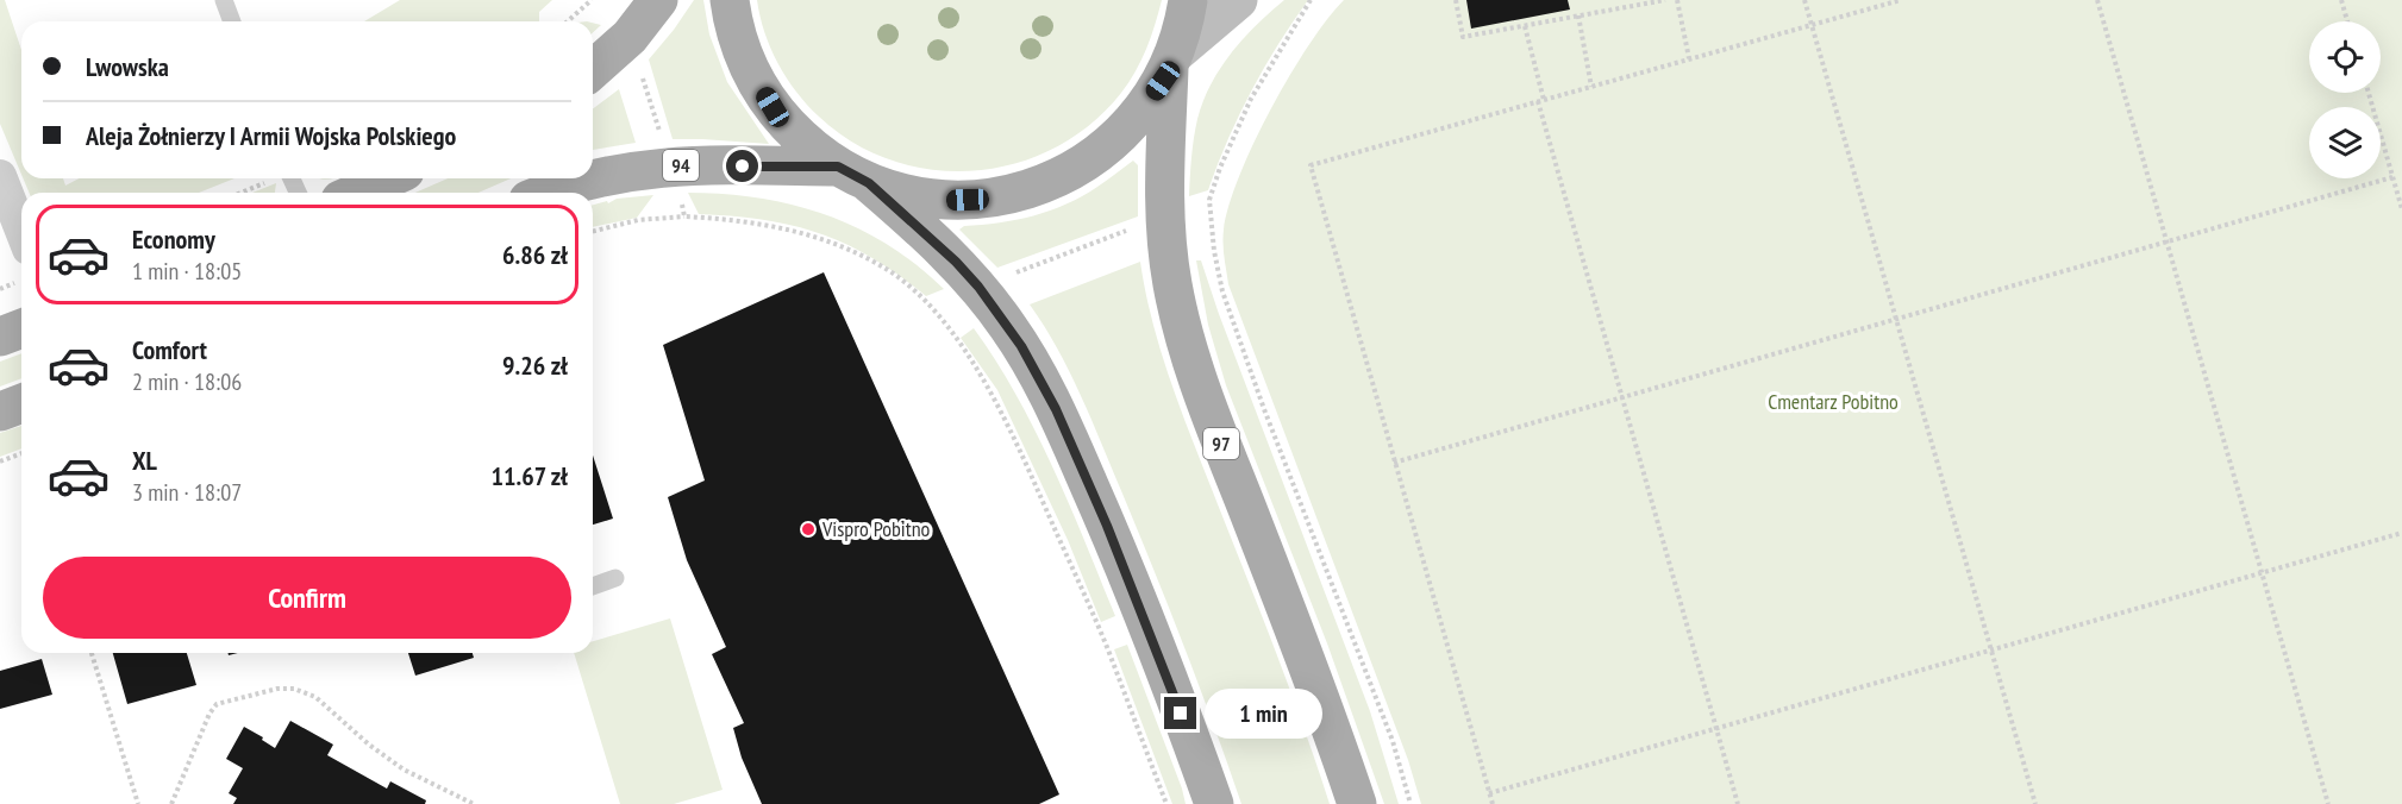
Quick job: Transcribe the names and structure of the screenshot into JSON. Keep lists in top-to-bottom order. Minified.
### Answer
{"streets":{"main road":["94","97"]},"crossings":[["94","97"]],"parks":["Cmentarz Pobitno"],"places":["Vispro Pobitno"],"page":{"banner":["Lwowska","Aleja Żołnierzy I Armii Wojska Polskiego"],"list":[{"name":"Economy","note":"1 min · 18:05","value":"6.86 zł"},{"name":"Comfort","note":"2 min · 18:06","value":"9.26 zł"},{"name":"XL","note":"3 min · 18:07","value":"11.67 zł"}],"buttons":"Confirm","bubble":"1 min"}}
